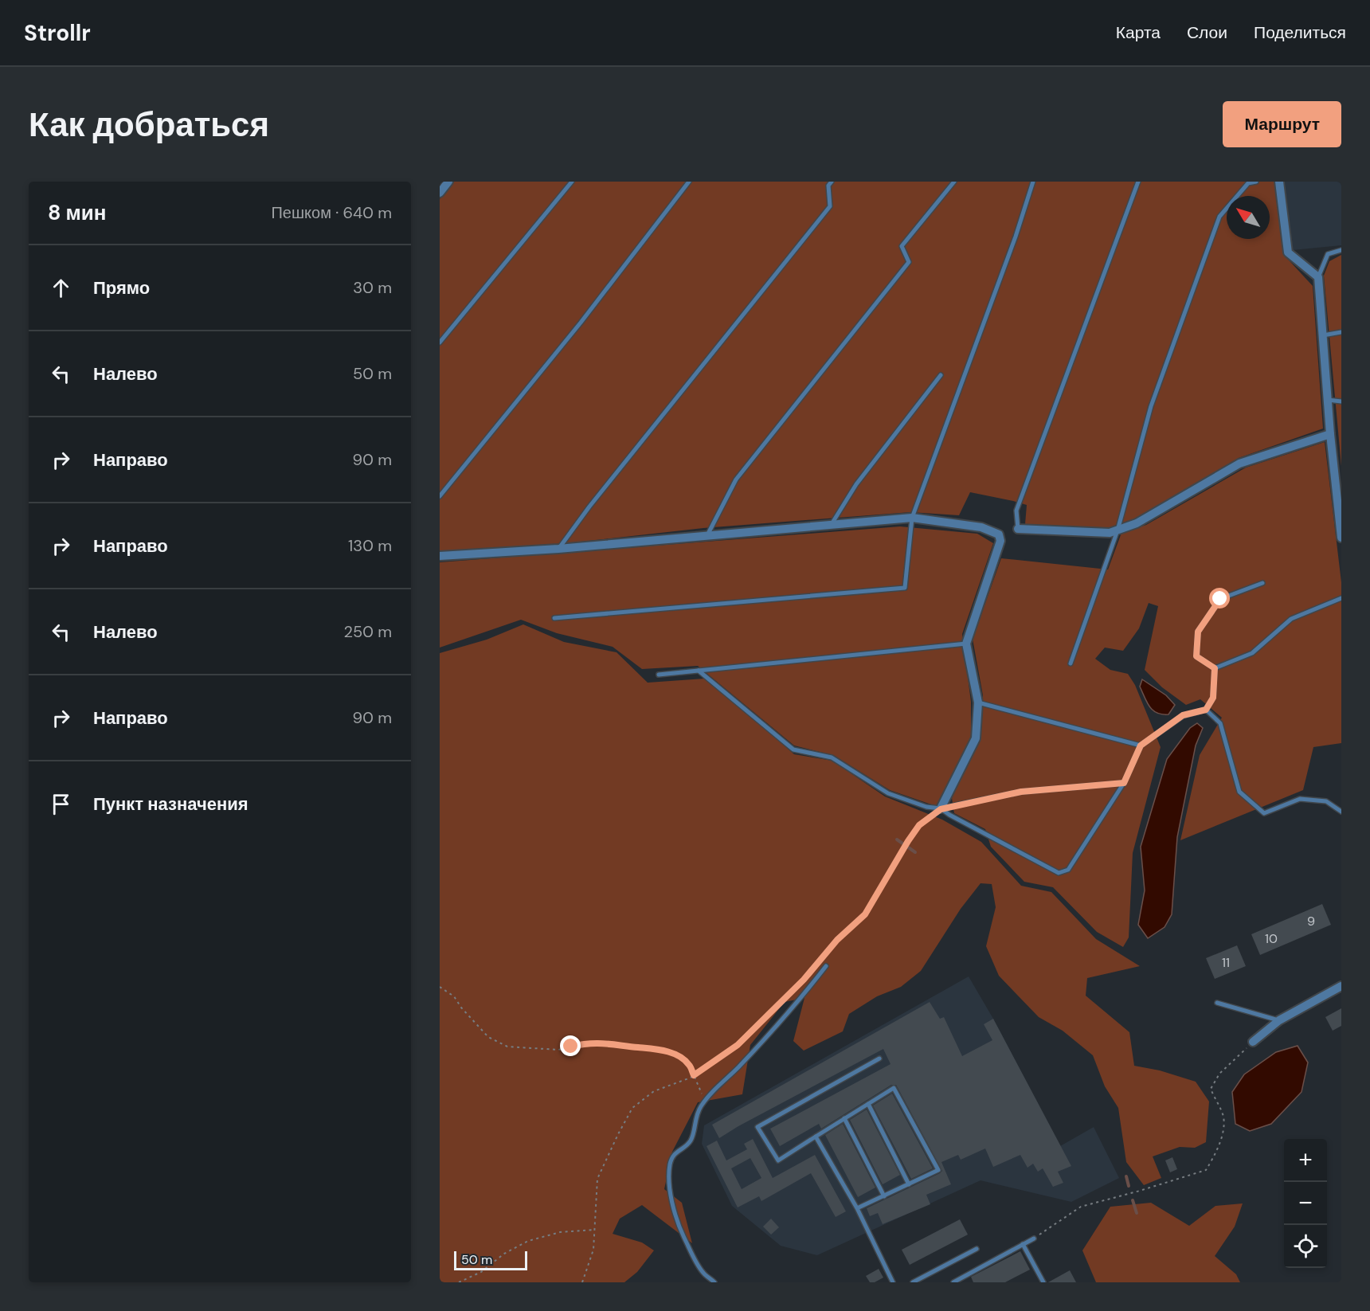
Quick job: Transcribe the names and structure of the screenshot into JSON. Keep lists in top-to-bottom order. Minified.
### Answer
{"house_numbers":["9","10","11"],"scale_bar":"50 m","north":"top left","page":{"header":"Strollr","nav":["Карта","Слои","Поделиться"],"buttons":"Маршрут","title":"Как добраться","heading":["8 мин","Пешком · 640 m"],"list":[["Прямо","30 m"],["Налево","50 m"],["Направо","90 m"],["Направо","130 m"],["Налево","250 m"],["Направо","90 m"],"Пункт назначения"],"map_buttons":["+","−"],"scale":"50 m"}}
